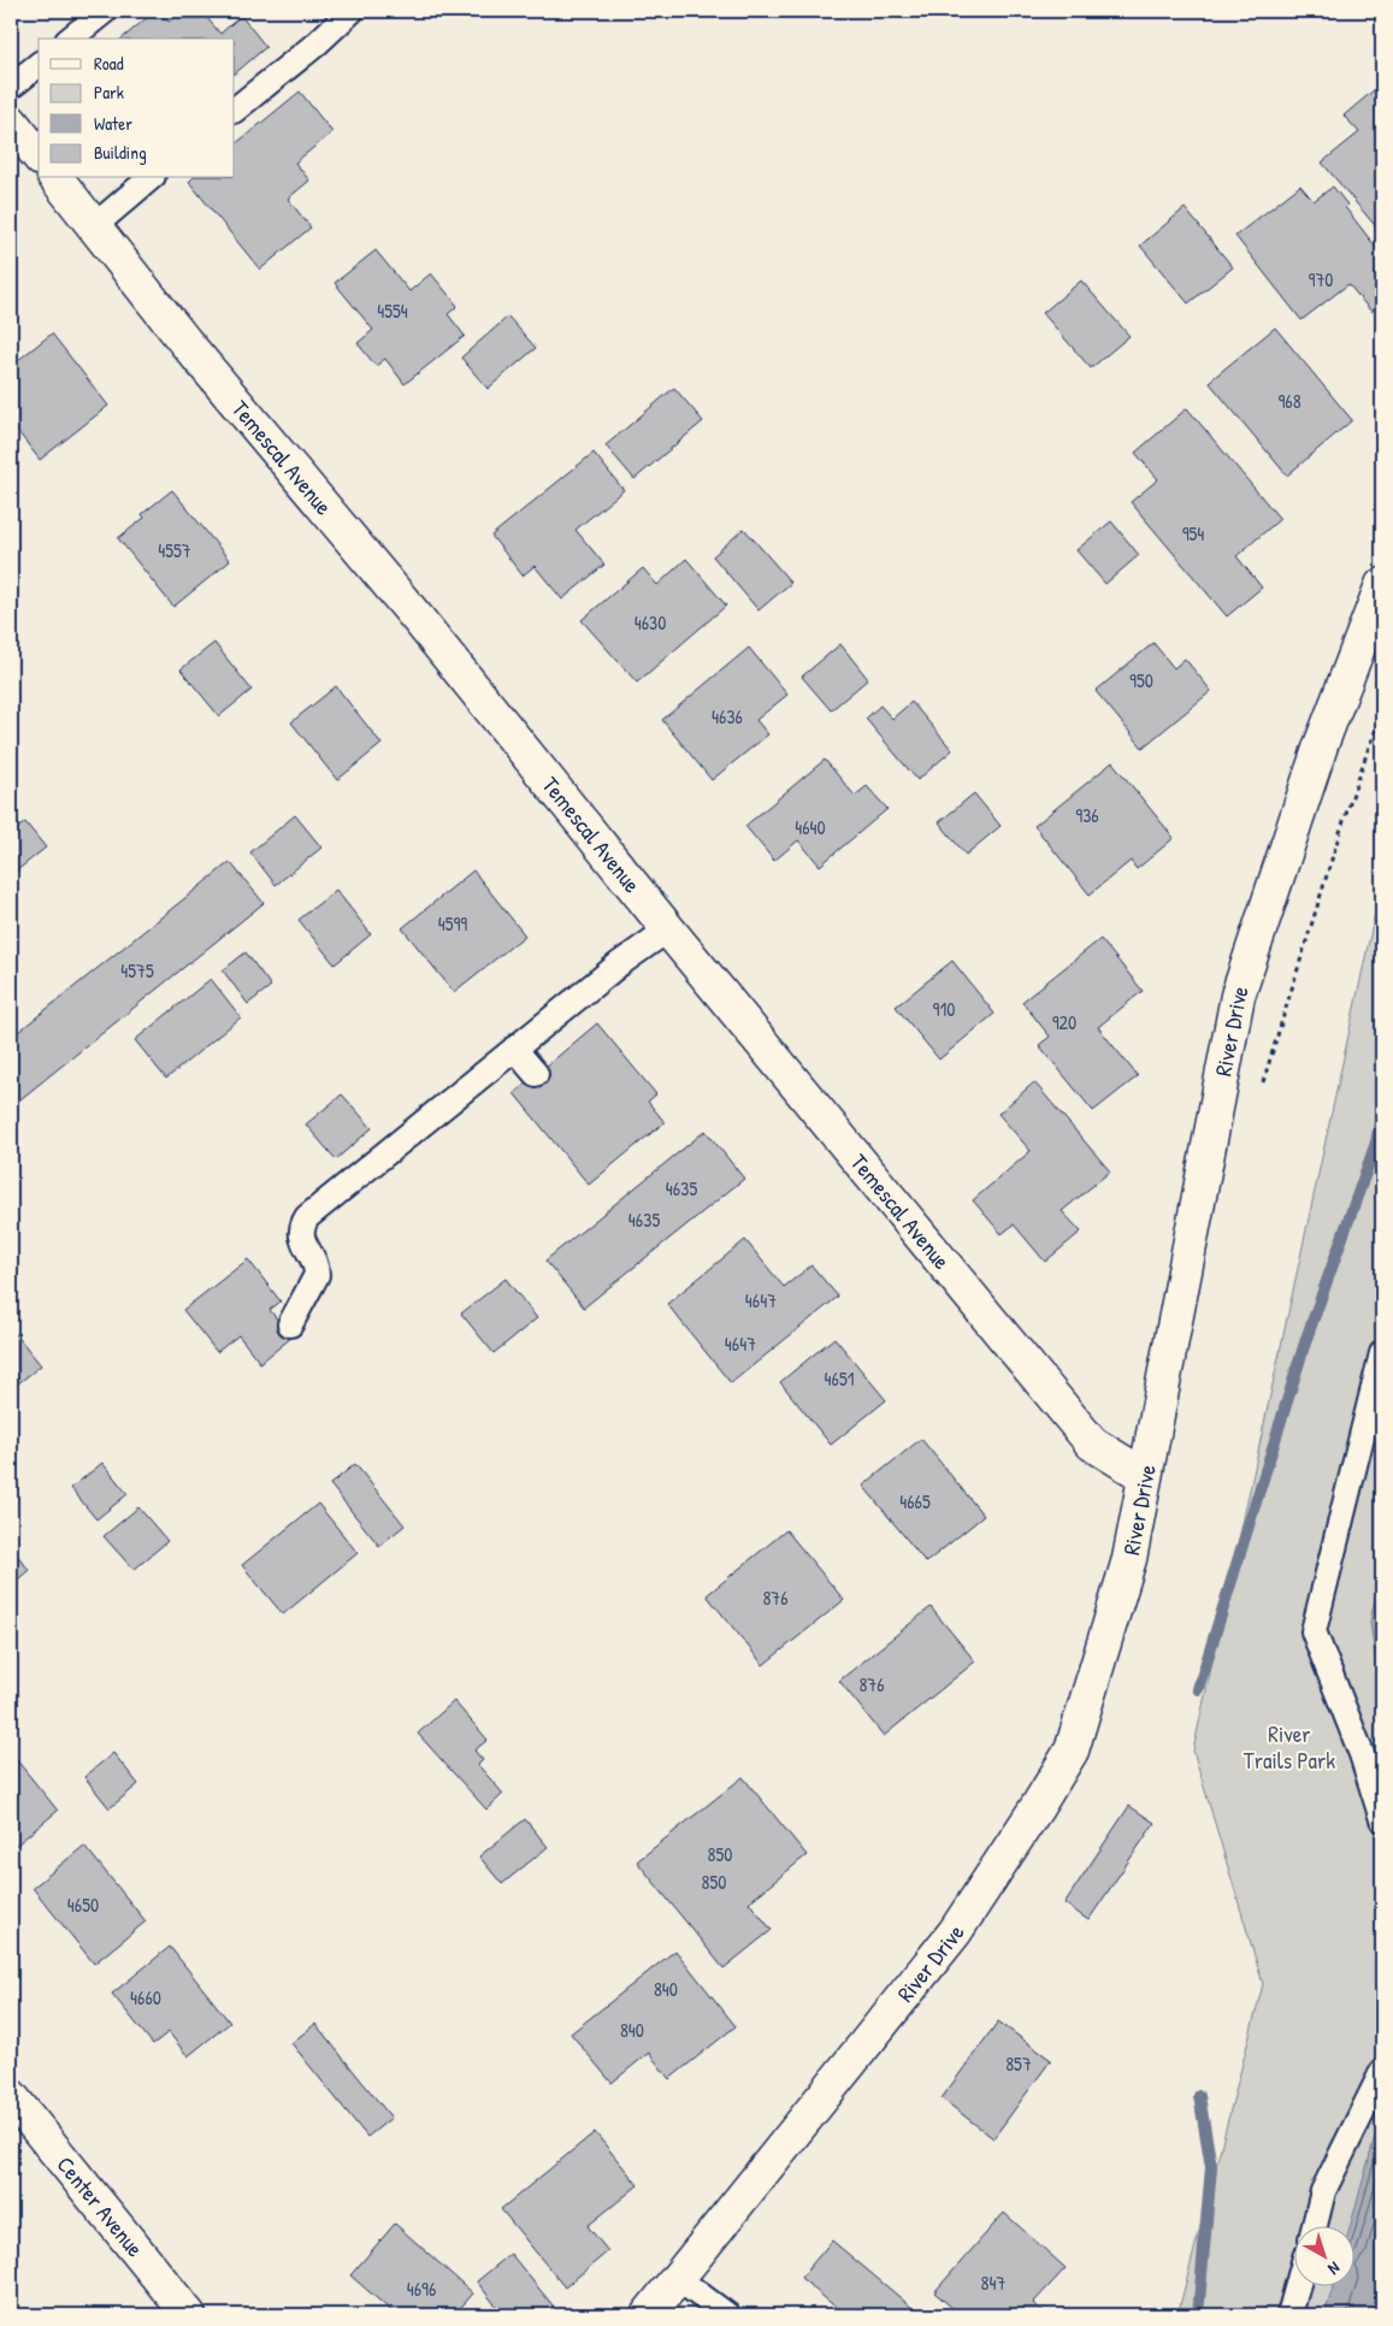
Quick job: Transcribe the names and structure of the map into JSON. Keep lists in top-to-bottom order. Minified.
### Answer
{"streets":{"street":["Temescal Avenue","River Drive","Center Avenue"]},"crossings":[["Temescal Avenue","River Drive"]],"parks":["River Trails Park"],"house_numbers":["970","4554","968","954","4557","4630","950","4636","936","4640","4599","4575","910","920","4635","4635","4647","4647","4651","4665","876","876","850","850","4650","840","4660","840","857","847","4696"],"legend":["Road","Park","Water","Building"],"north":"bottom right"}
